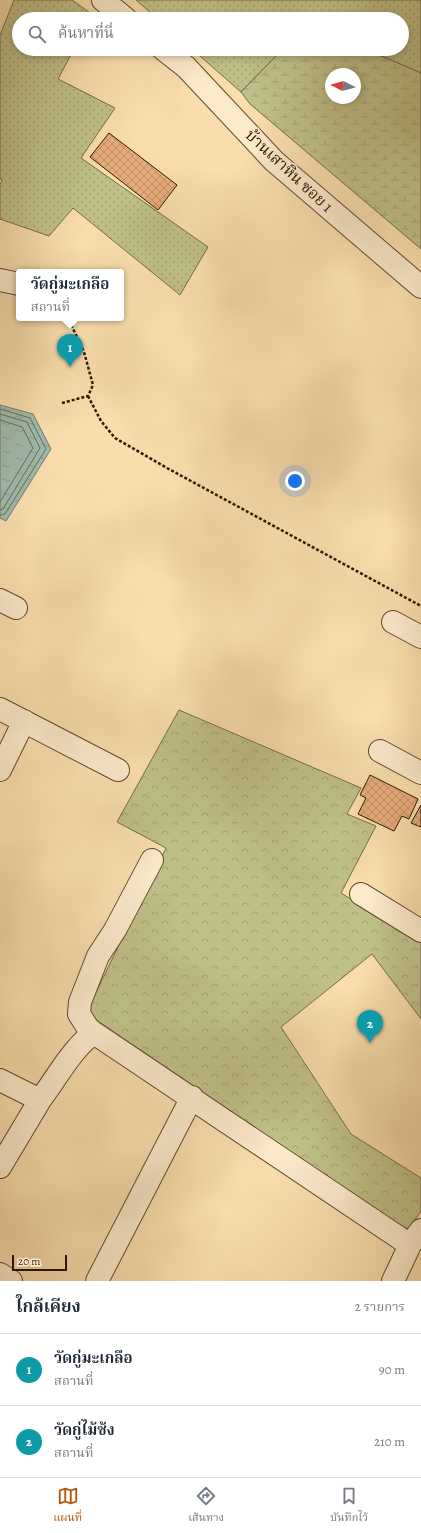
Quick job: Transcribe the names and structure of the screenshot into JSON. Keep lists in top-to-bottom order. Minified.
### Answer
{"streets":{"street":["บ้านเสาหิน ซอย 1"]},"scale_bar":"20 m","north":"left","page":{"search":"ค้นหาที่นี่","popup":["วัดกู่มะเกลือ","สถานที่"],"pins":["1","2"],"scale":"20 m","heading":["ใกล้เคียง","2 รายการ"],"list":[{"mark":"1","name":"วัดกู่มะเกลือ","note":"สถานที่","value":"90 m"},{"mark":"2","name":"วัดกู่ไม้ซ้ง","note":"สถานที่","value":"210 m"}],"nav":["แผนที่","เส้นทาง","บันทึกไว้"]}}
